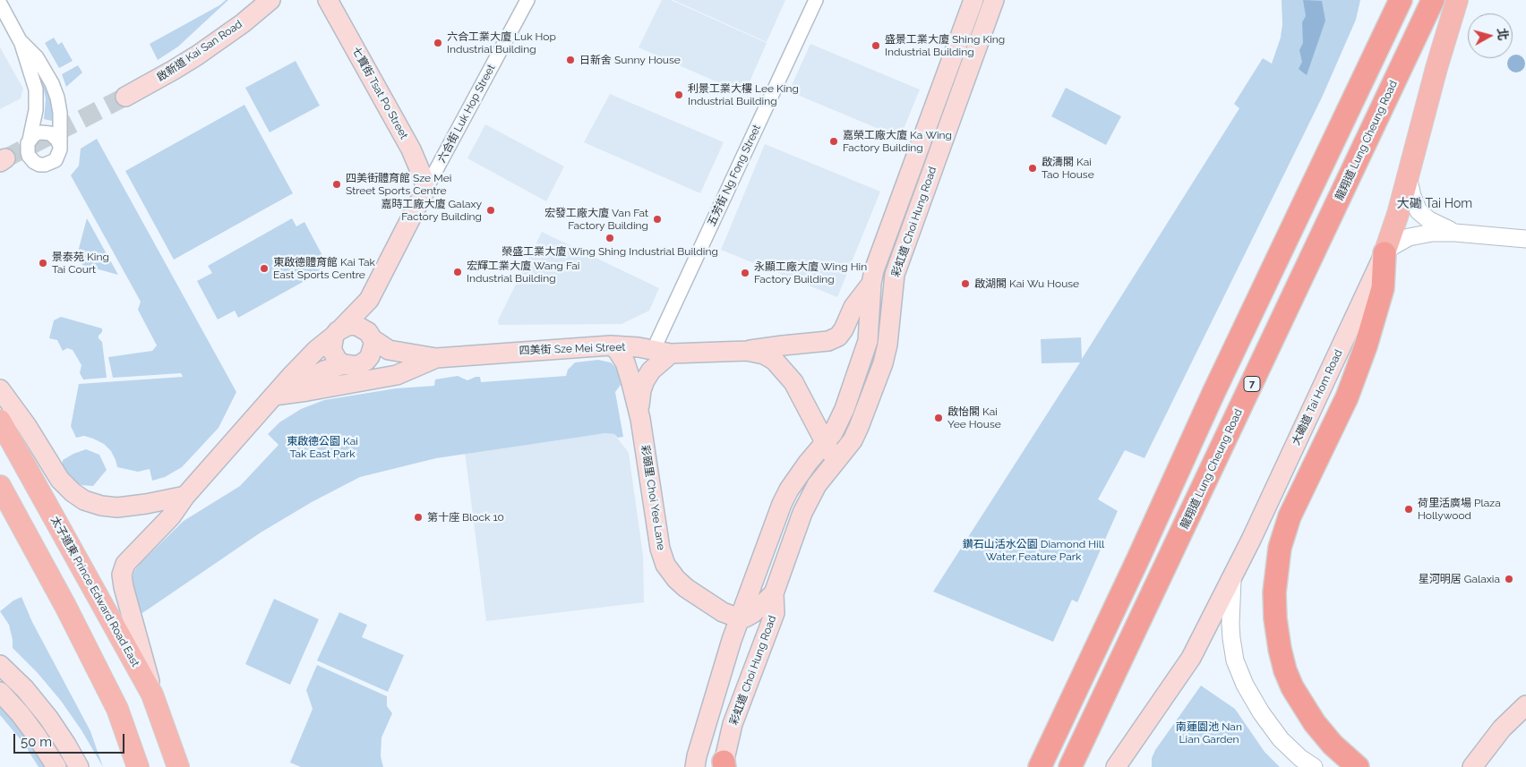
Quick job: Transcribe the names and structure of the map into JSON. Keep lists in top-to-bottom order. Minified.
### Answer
{"streets":{"highway":["龍翔道 Lung Cheung Road","7"],"main road":["啟新道 Kai San Road","七寶街 Tsat Po Street","六合街 Luk Hop Street","彩虹道 Choi Hung Road","四美街 Sze Mei Street","大磡道 Tai Hom Road","彩頤里 Choi Yee Lane","太子道東 Prince Edward Road East"],"street":["五芳街 Ng Fong Street"]},"crossings":[["七寶街 Tsat Po Street","六合街 Luk Hop Street"],["六合街 Luk Hop Street","四美街 Sze Mei Street"],["五芳街 Ng Fong Street","四美街 Sze Mei Street"],["彩虹道 Choi Hung Road","四美街 Sze Mei Street"],["彩虹道 Choi Hung Road","彩頤里 Choi Yee Lane"],["四美街 Sze Mei Street","彩頤里 Choi Yee Lane"]],"districts":["大磡 Tai Hom"],"parks":["東啟德公園 Kai Tak East Park","鑽石山活水公園 Diamond Hill Water Feature Park","南蓮園池 Nan Lian Garden"],"places":["六合工業大廈 Luk Hop Industrial Building","盛景工業大廈 Shing King Industrial Building","日新舍 Sunny House","利景工業大樓 Lee King Industrial Building","嘉榮工廠大廈 Ka Wing Factory Building","啟濤閣 Kai Tao House","四美街體育館 Sze Mei Street Sports Centre","嘉時工廠大廈 Galaxy Factory Building","宏發工廠大廈 Van Fat Factory Building","榮盛工業大廈 Wing Shing Industrial Building","景泰苑 King Tai Court","東啟德體育館 Kai Tak East Sports Centre","宏輝工業大廈 Wang Fai Industrial Building","永顯工廠大廈 Wing Hin Factory Building","啟湖閣 Kai Wu House","啟怡閣 Kai Yee House","荷里活廣場 Plaza Hollywood","第十座 Block 10","星河明居 Galaxia"],"scale_bar":"50 m","north":"right"}
